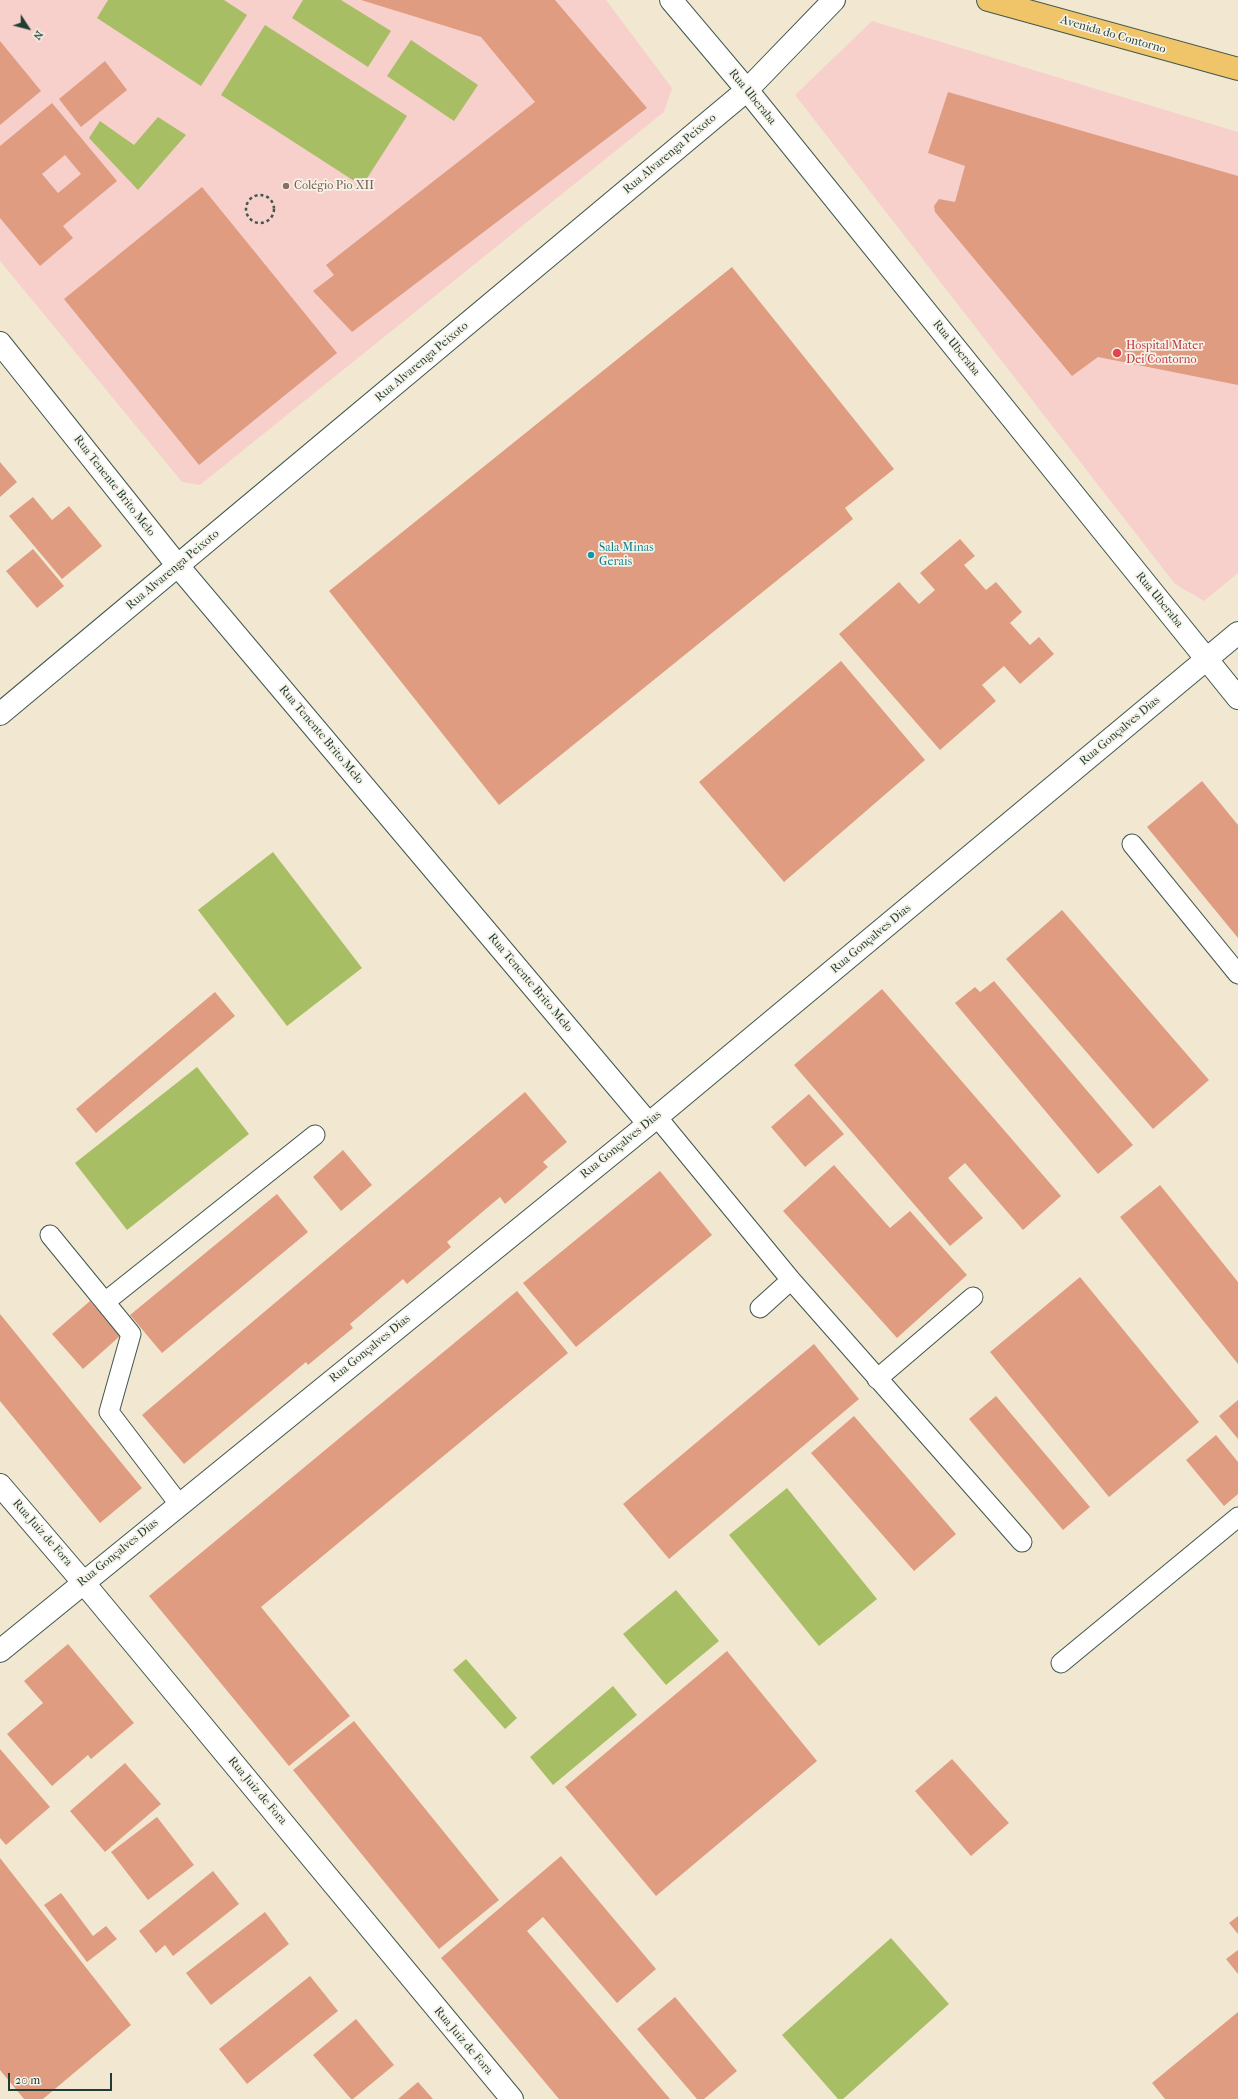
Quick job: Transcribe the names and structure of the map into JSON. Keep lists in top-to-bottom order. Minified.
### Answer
{"streets":{"main road":["Avenida do Contorno"],"street":["Rua Uberaba","Rua Alvarenga Peixoto","Rua Tenente Brito Melo","Rua Gonçalves Dias","Rua Juiz de Fora"]},"crossings":[["Rua Uberaba","Rua Alvarenga Peixoto"],["Rua Uberaba","Rua Gonçalves Dias"],["Rua Alvarenga Peixoto","Rua Tenente Brito Melo"],["Rua Tenente Brito Melo","Rua Gonçalves Dias"],["Rua Gonçalves Dias","Rua Juiz de Fora"]],"places":["Colégio Pio XII","Hospital Mater Dei Contorno","Sala Minas Gerais"],"scale_bar":"20 m","north":"bottom right"}
